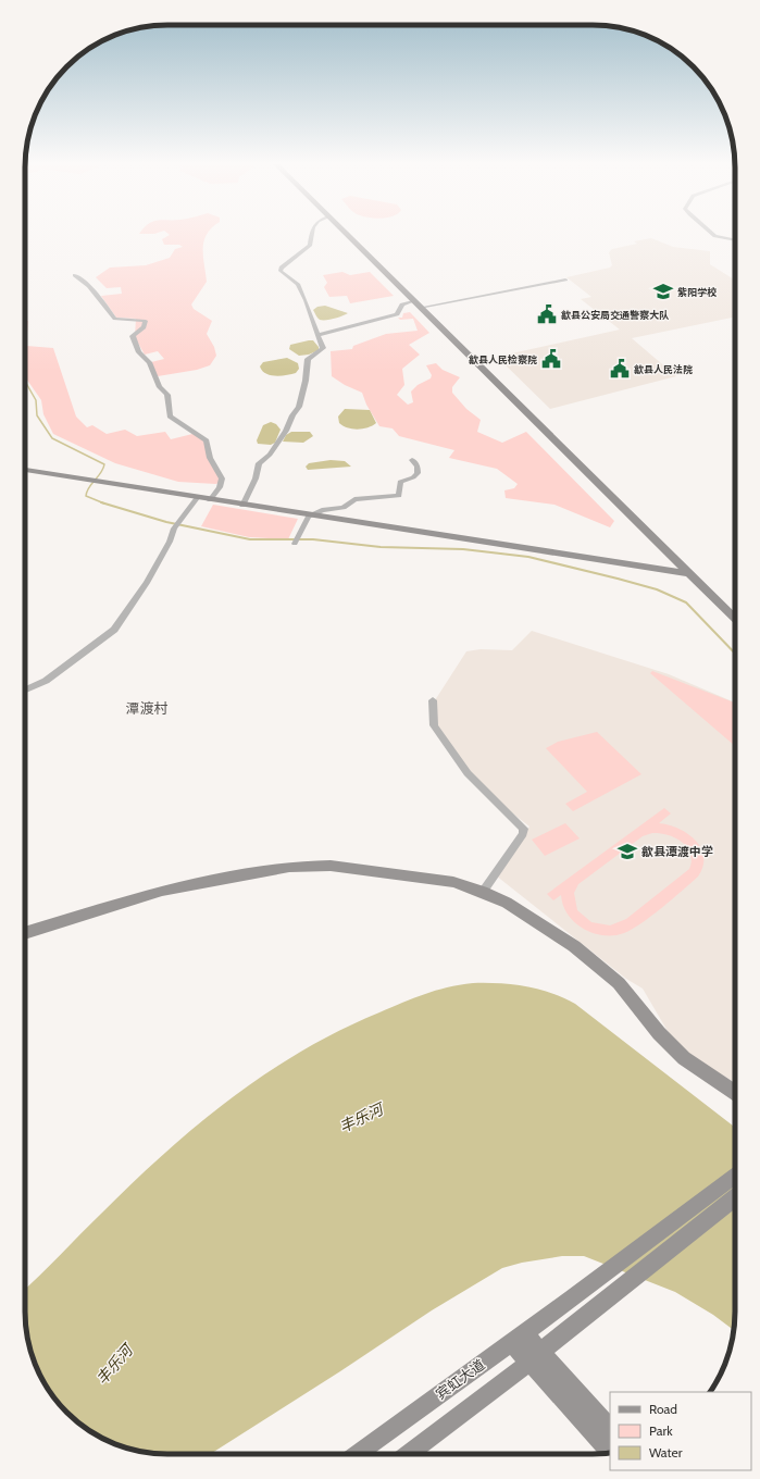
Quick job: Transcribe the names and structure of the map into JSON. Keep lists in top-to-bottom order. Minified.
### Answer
{"streets":{"main road":["宾虹大道"]},"districts":["潭渡村"],"water":["丰乐河"],"places":{"school or university":["紫阳学校","歙县潭渡中学"],"public building":["歙县公安局交通警察大队","歙县人民检察院","歙县人民法院"]},"legend":["Road","Park","Water"]}
